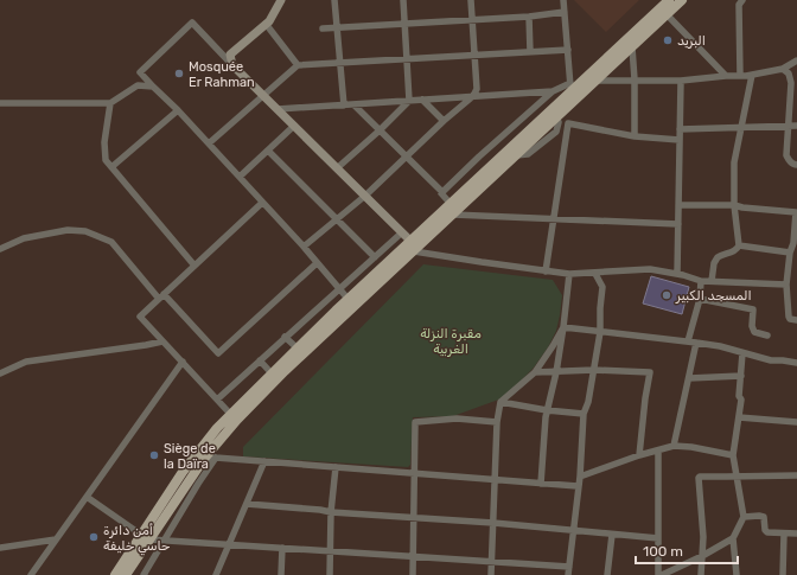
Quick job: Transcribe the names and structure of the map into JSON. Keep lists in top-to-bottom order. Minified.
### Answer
{"parks":["مقبرة النزلة الغربية"],"places":["البريد","Mosquée Er Rahman","المسجد الكبير","Siège de la Daïra","أمن دائرة حاسي خليفة"],"scale_bar":"100 m"}
